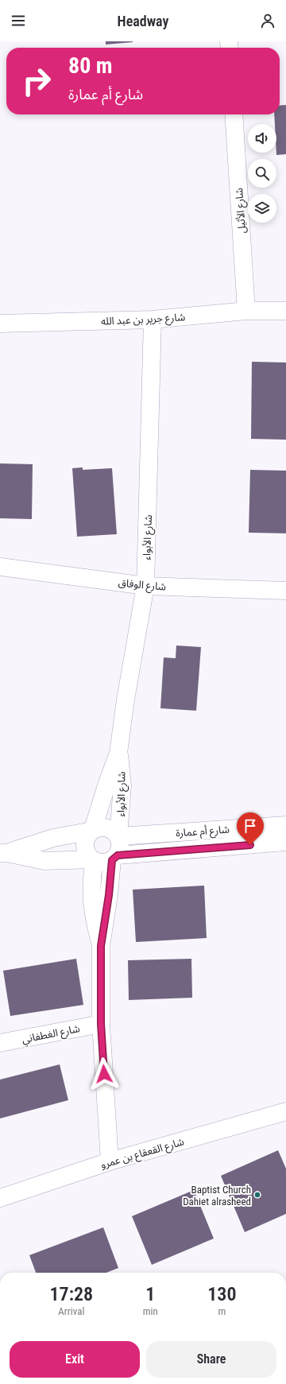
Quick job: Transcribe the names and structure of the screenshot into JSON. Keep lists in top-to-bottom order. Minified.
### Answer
{"streets":{"street":["شارع الأثيل","شارع جرير بن عبد الله","شارع الأبواء","شارع الوفاق","شارع أم عمارة","شارع الغطفاني","شارع القعقاع بن عمرو"]},"crossings":[["شارع الأثيل","شارع جرير بن عبد الله"],["شارع جرير بن عبد الله","شارع الأبواء"],["شارع الأبواء","شارع الوفاق"],["شارع الأبواء","شارع أم عمارة"]],"places":["Baptist Church Dahiet alrasheed"],"page":{"header":"Headway","turn":["80 m","شارع أم عمارة"],"eta":["17:28","Arrival","1","min","130","m"],"buttons":["Exit","Share"]}}
